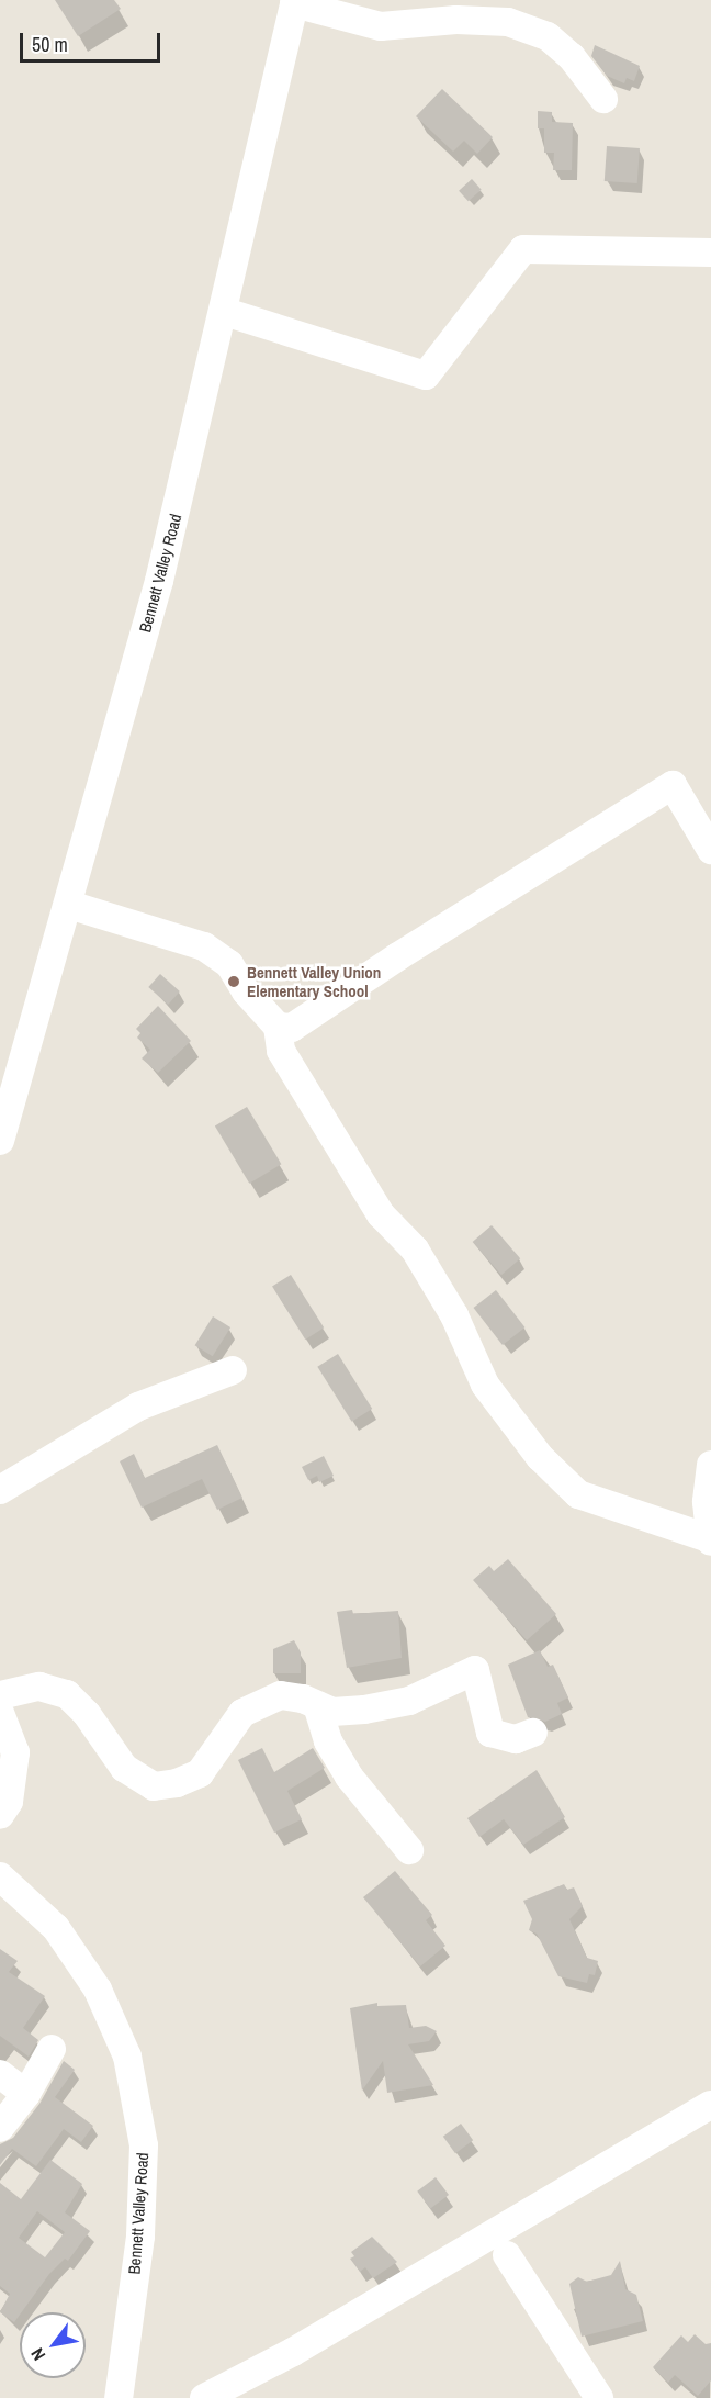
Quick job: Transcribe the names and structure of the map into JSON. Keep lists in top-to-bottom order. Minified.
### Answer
{"streets":{"street":["Bennett Valley Road"]},"places":["Bennett Valley Union Elementary School"],"scale_bar":"50 m","north":"bottom left"}
